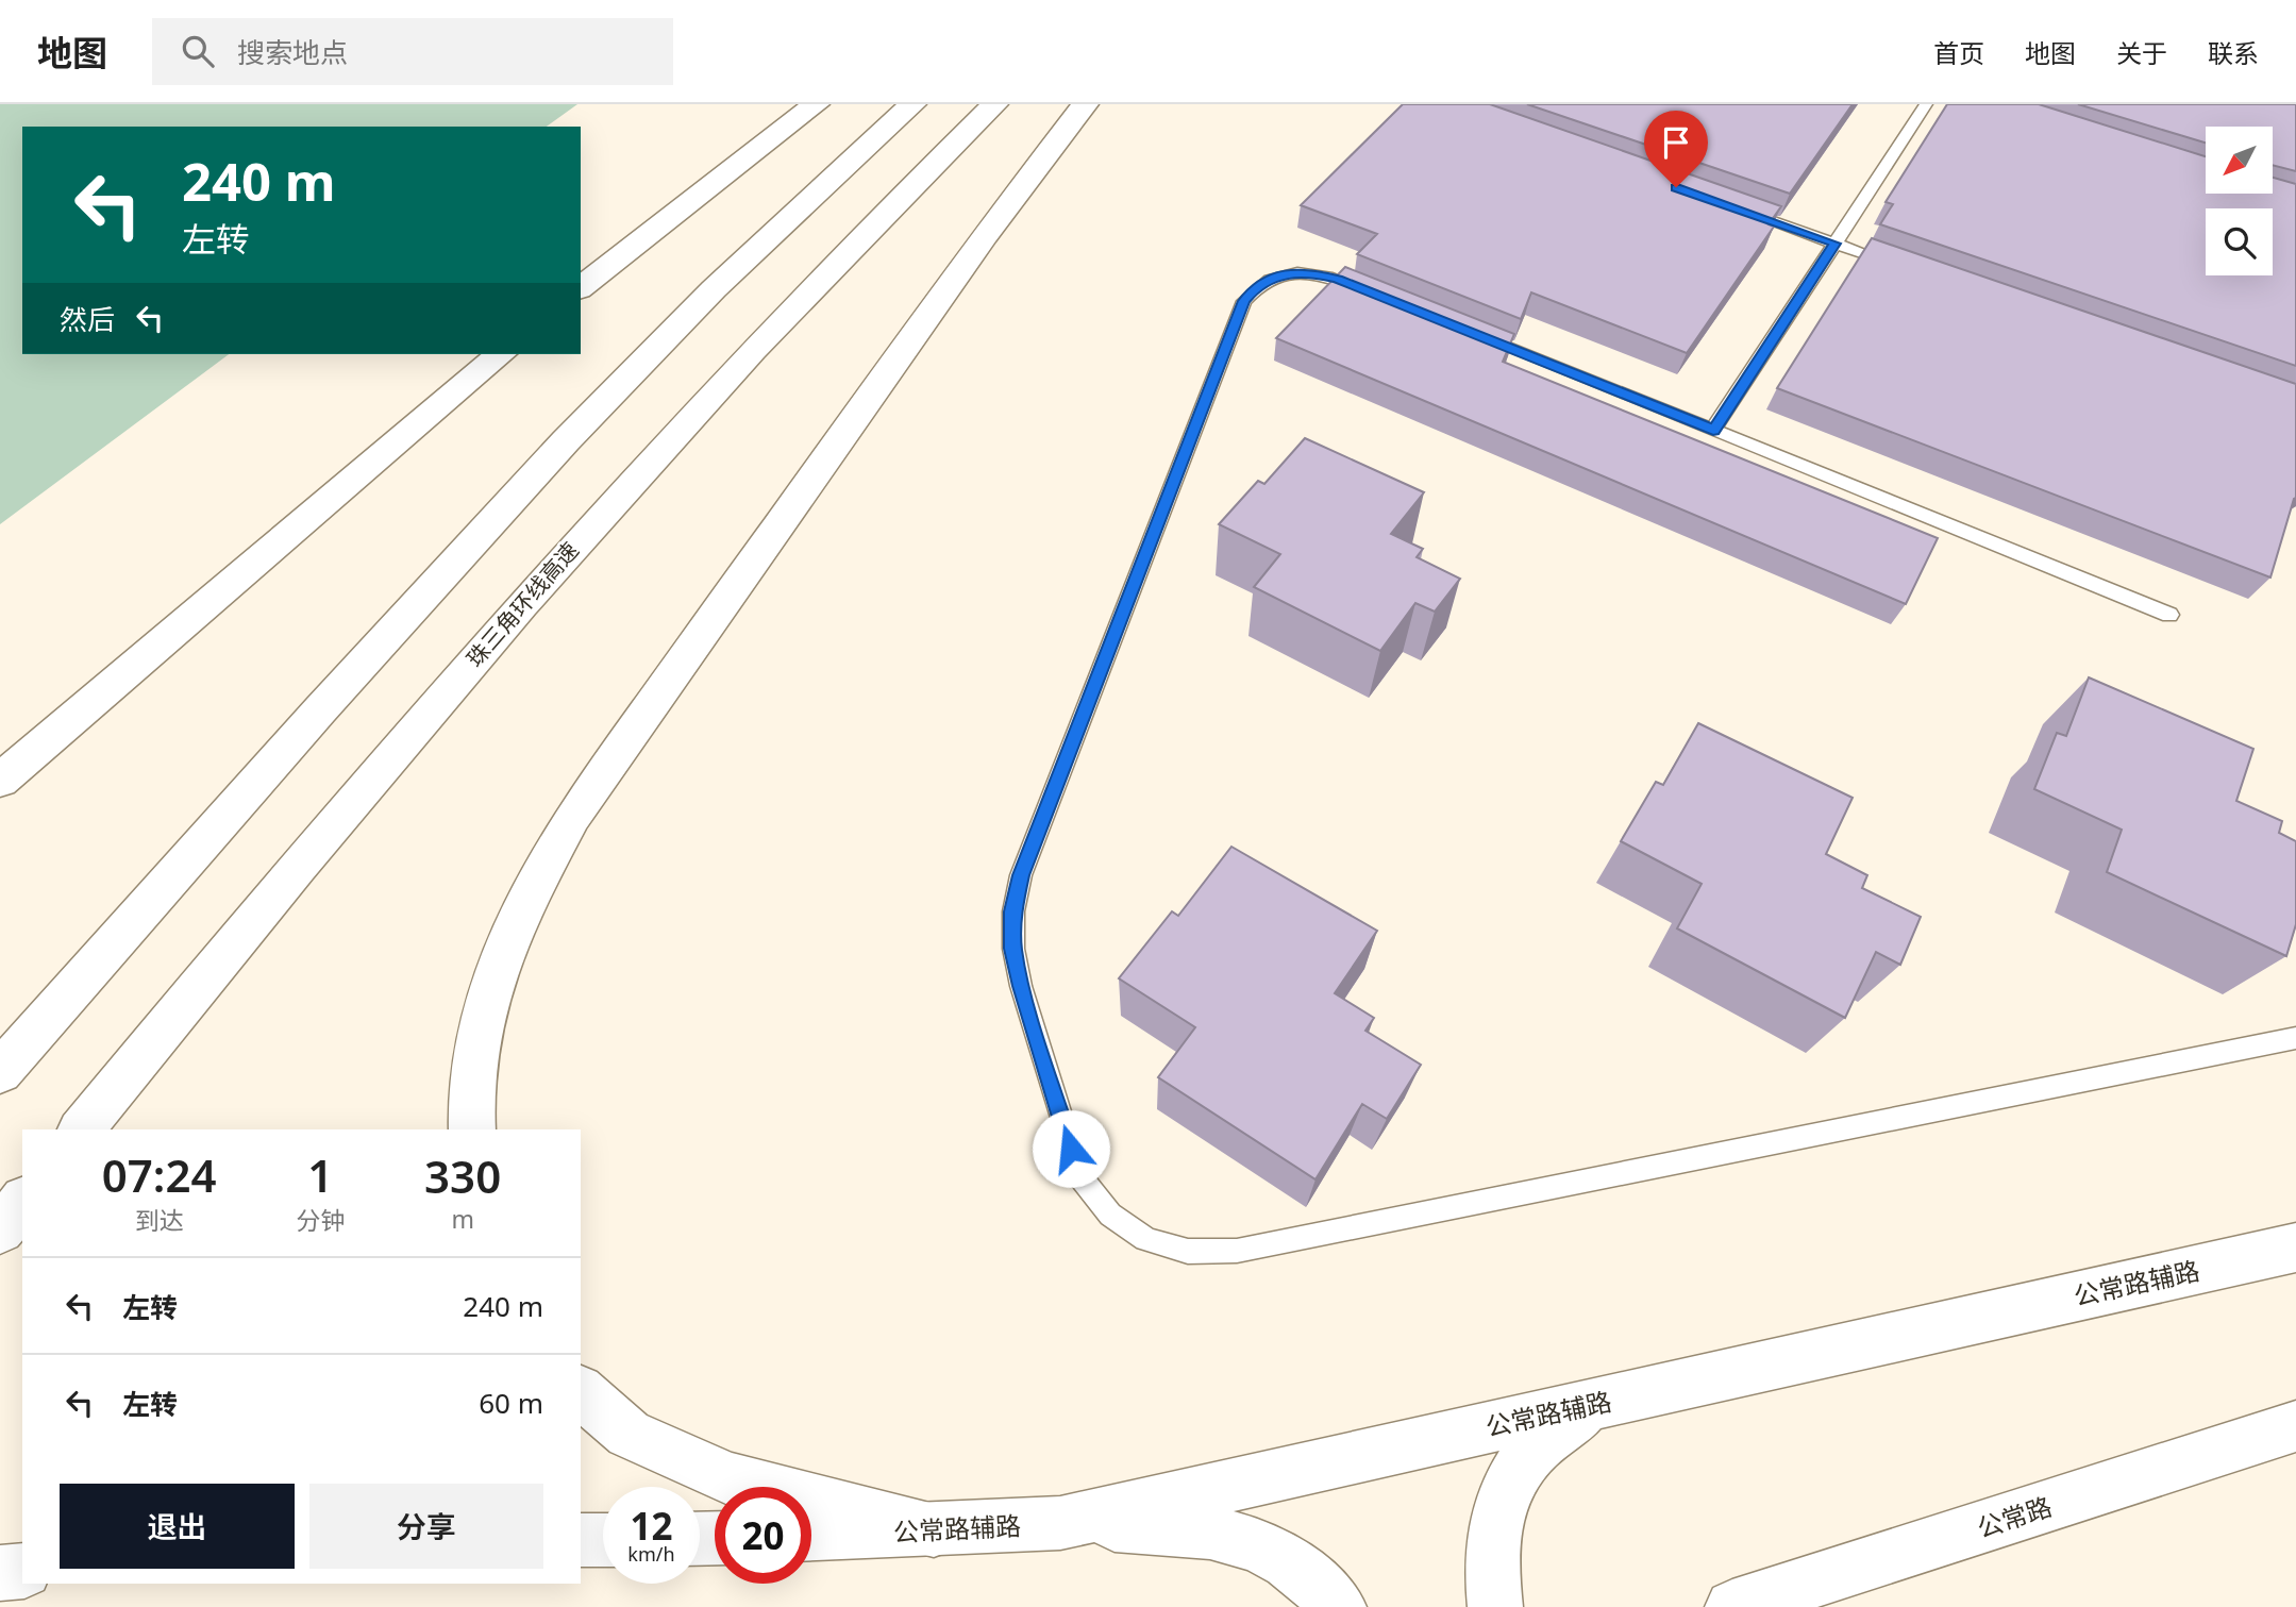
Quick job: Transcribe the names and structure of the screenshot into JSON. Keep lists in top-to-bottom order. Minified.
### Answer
{"streets":{"main road":["珠三角环线高速","公常路辅路","公常路"]},"north":"bottom left","page":{"header":"地图","search":"搜索地点","nav":["首页","地图","关于","联系"],"turn":["240 m","左转"],"then":"然后","eta":["07:24","到达","1","分钟","330","m"],"list":[{"name":"左转","value":"240 m"},{"name":"左转","value":"60 m"}],"buttons":["退出","分享"],"speed":"12 km/h","limit":"20"}}
